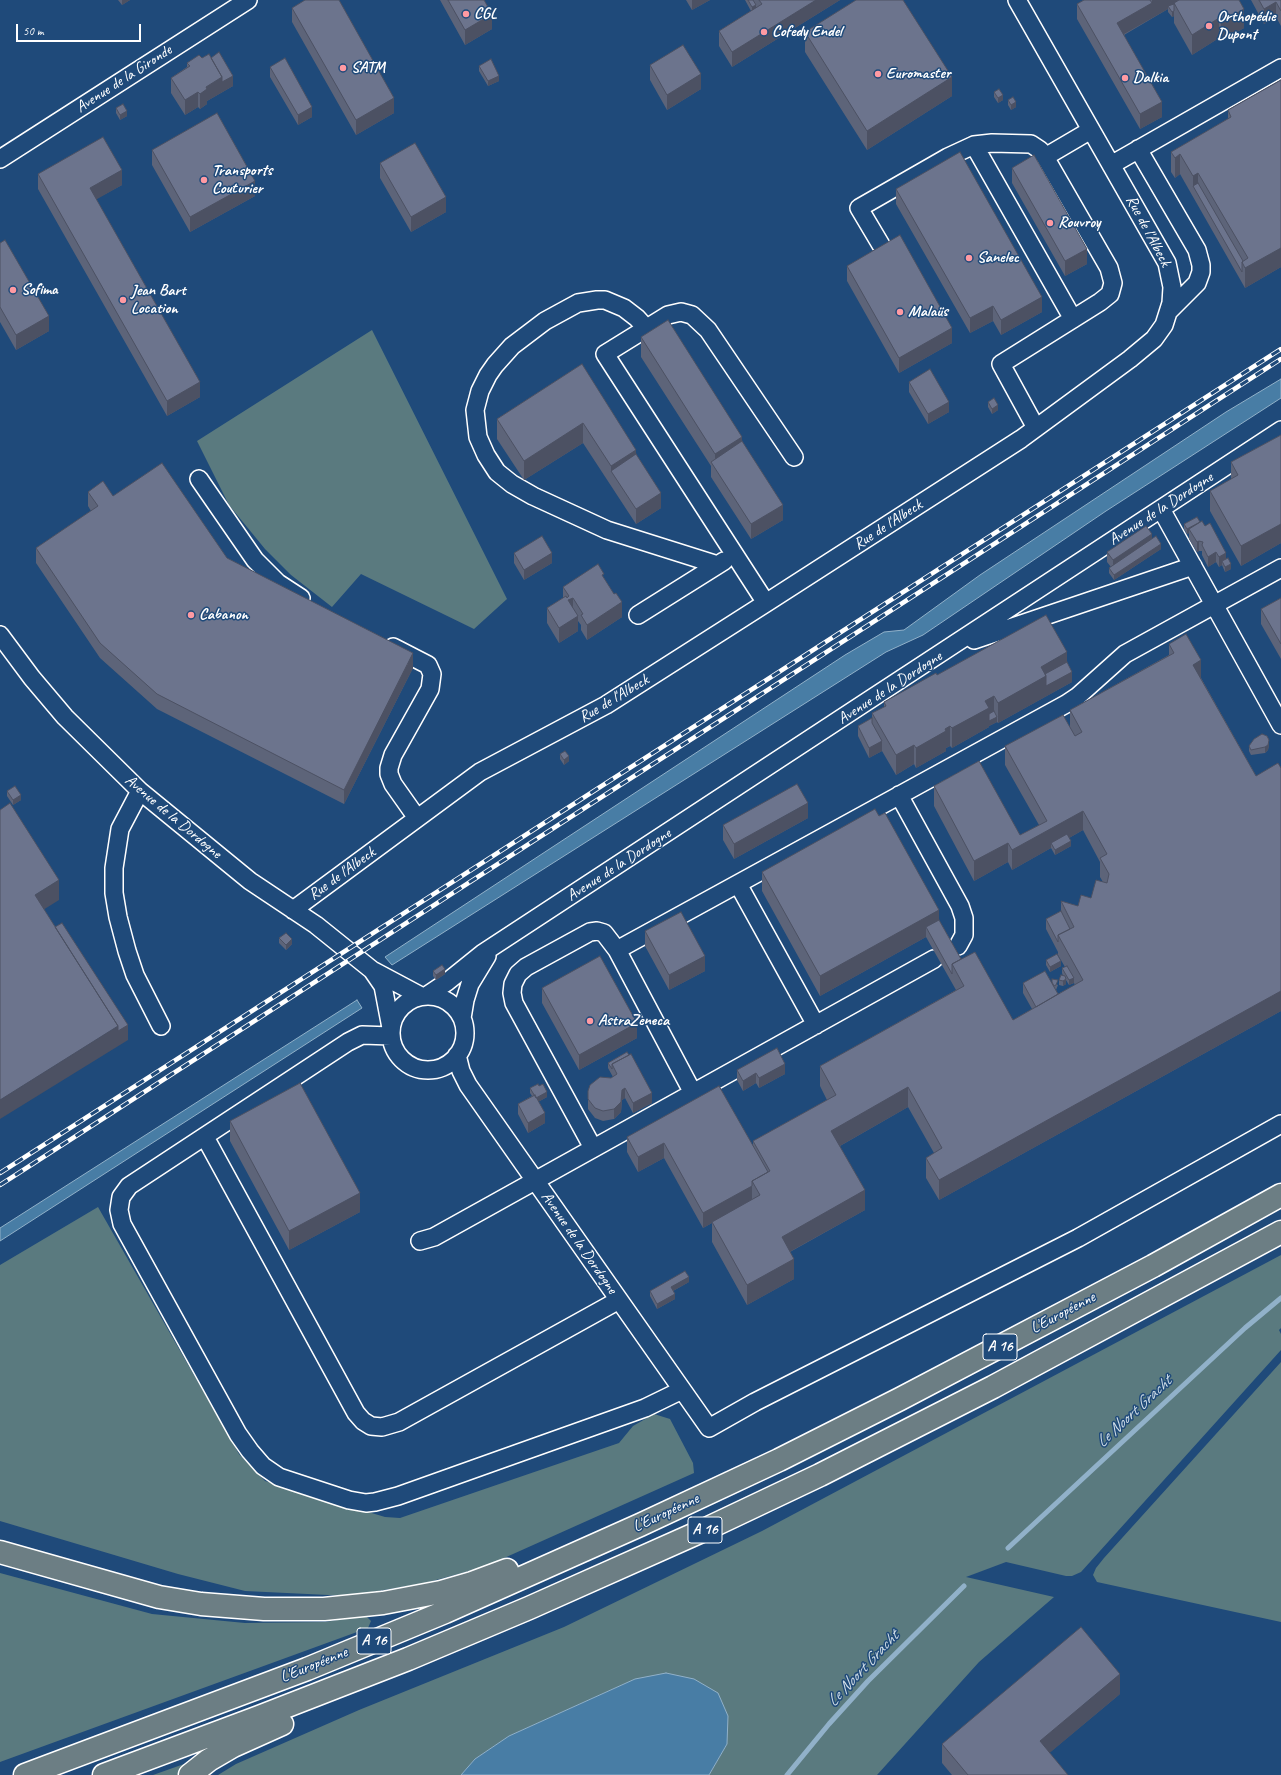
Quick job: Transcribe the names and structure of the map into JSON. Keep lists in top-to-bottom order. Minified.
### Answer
{"streets":{"highway":["L'Européenne","A 16"],"street":["Avenue de la Gironde","Rue de l'Albeck","Avenue de la Dordogne"]},"crossings":[["Rue de l'Albeck","Avenue de la Dordogne"]],"water":["Le Noort Gracht"],"places":["CGL","Orthopédie Dupont","Cofedy Endel","SATM","Euromaster","Dalkia","Transports Couturier","Rouvroy","Sanelec","Sofima","Jean Bart Location","Malaüs","Cabanon","AstraZeneca"],"scale_bar":"50 m"}
